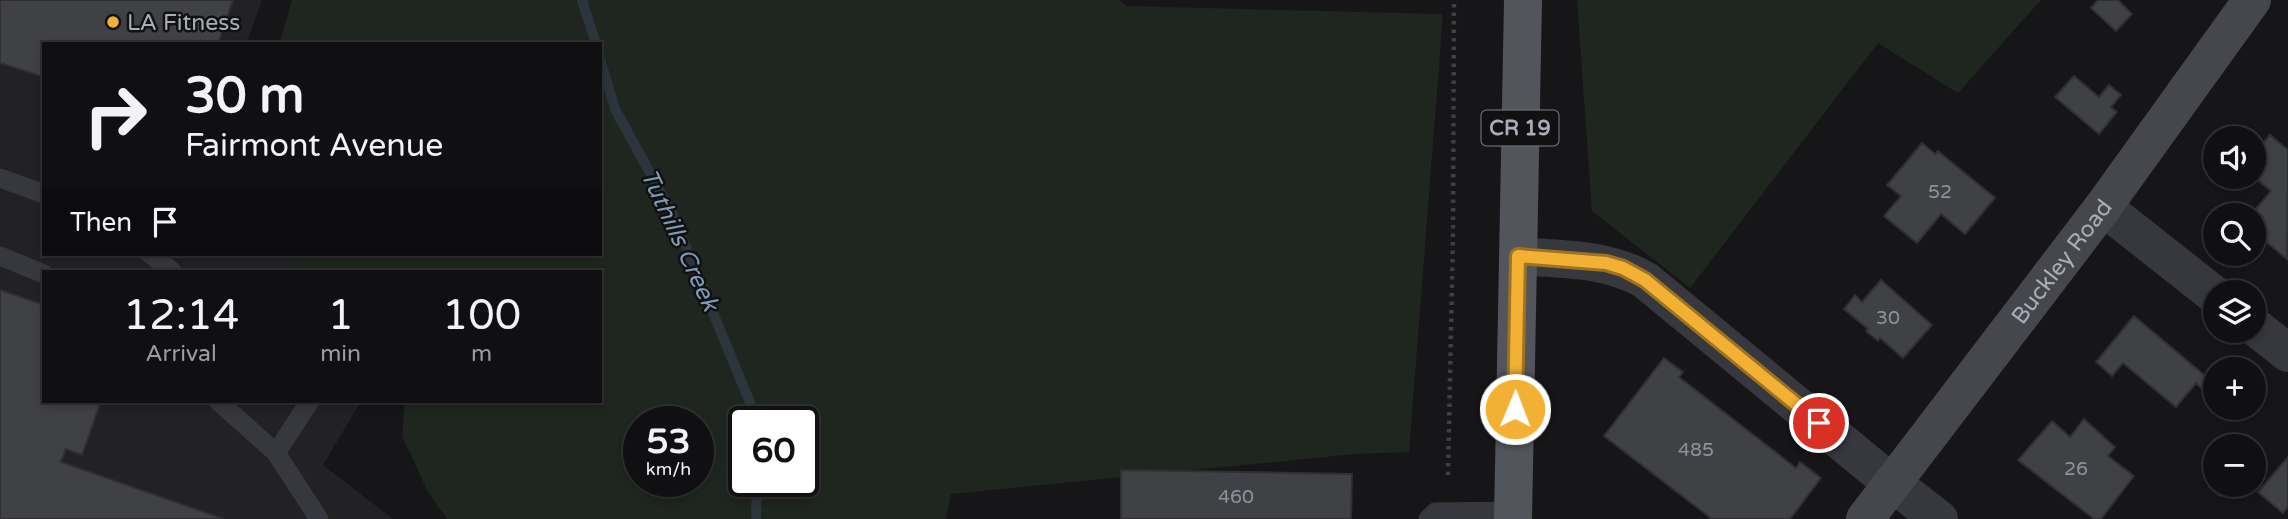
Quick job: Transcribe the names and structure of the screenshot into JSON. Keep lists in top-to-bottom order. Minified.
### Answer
{"streets":{"main road":["CR 19"],"street":["Buckley Road"]},"water":["Tuthills Creek"],"places":["LA Fitness"],"house_numbers":["52","30","485","26","460"],"page":{"turn":["30 m","Fairmont Avenue"],"map_buttons":["+","−"],"then":"Then","eta":["12:14","Arrival","1","min","100","m"],"speed":"53 km/h","limit":"60"}}
